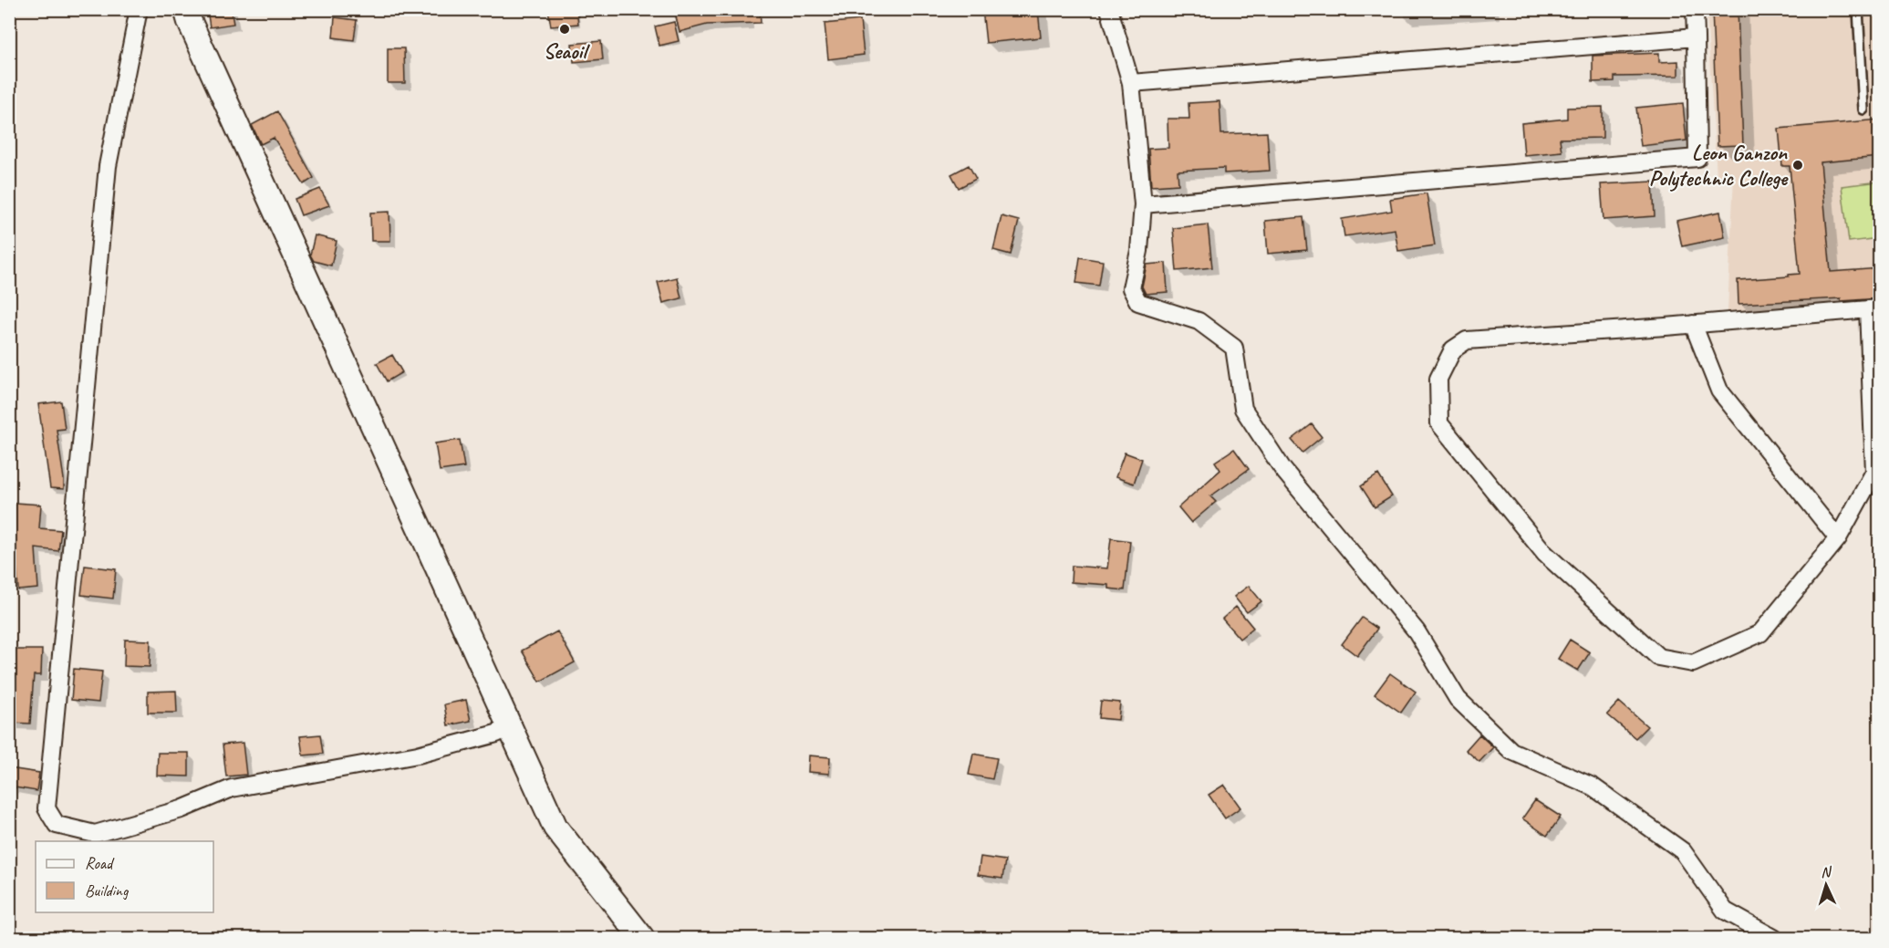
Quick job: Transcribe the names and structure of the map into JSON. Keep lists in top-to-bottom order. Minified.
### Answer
{"places":["Seaoil","Leon Ganzon Polytechnic College"],"legend":["Road","Building"],"north":"top"}
